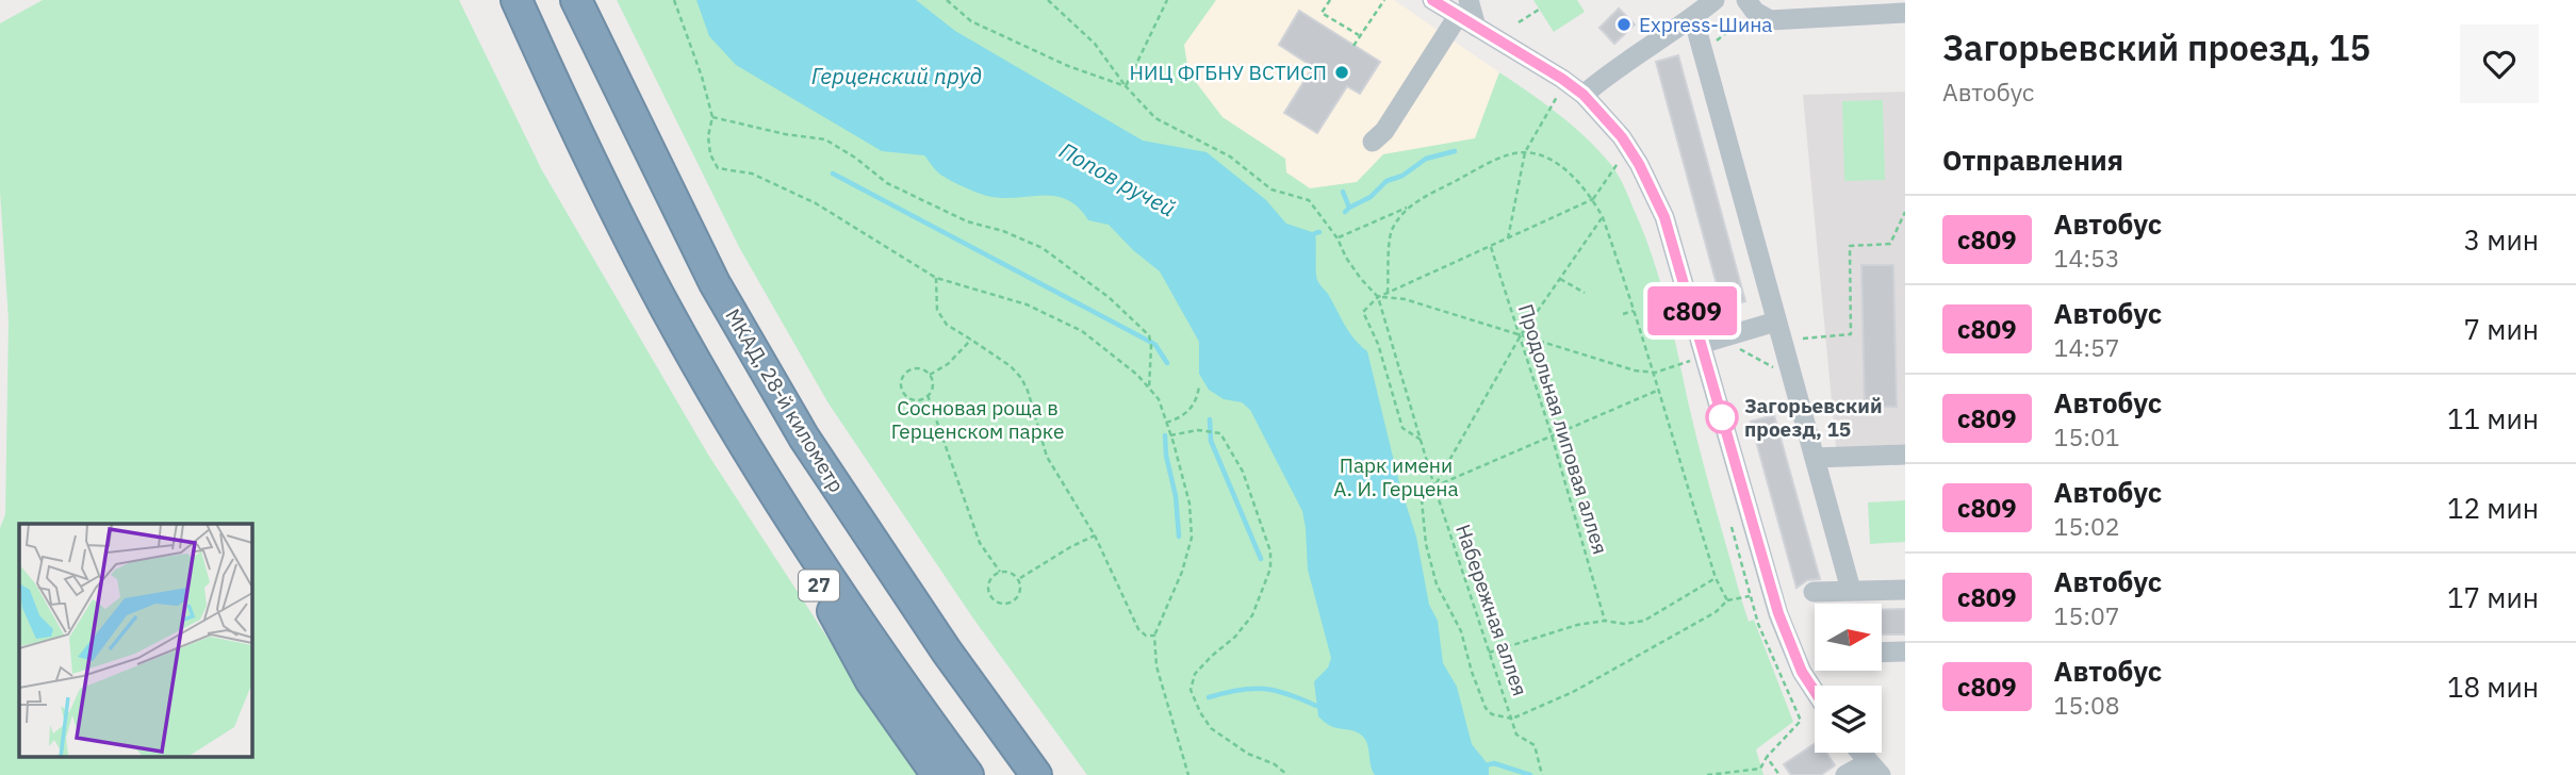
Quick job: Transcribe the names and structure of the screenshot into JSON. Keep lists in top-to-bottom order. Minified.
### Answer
{"streets":{"highway":["МКАД, 28-й километр","27"],"path":["Продольная липовая аллея","Набережная аллея"]},"water":["Герценский пруд","Попов ручей"],"parks":["Сосновая роща в Герценском парке","Парк имени А. И. Герцена"],"places":["Express-Шина","НИЦ ФГБНУ ВСТИСП","Загорьевский проезд, 15"],"lines":["bus line с809"],"north":"right","page":{"on_map":"с809","heading":[["Загорьевский проезд, 15","Автобус"],"Отправления"],"list":[{"mark":"с809","name":"Автобус","note":"14:53","value":"3 мин"},{"mark":"с809","name":"Автобус","note":"14:57","value":"7 мин"},{"mark":"с809","name":"Автобус","note":"15:01","value":"11 мин"},{"mark":"с809","name":"Автобус","note":"15:02","value":"12 мин"},{"mark":"с809","name":"Автобус","note":"15:07","value":"17 мин"},{"mark":"с809","name":"Автобус","note":"15:08","value":"18 мин"}]}}
